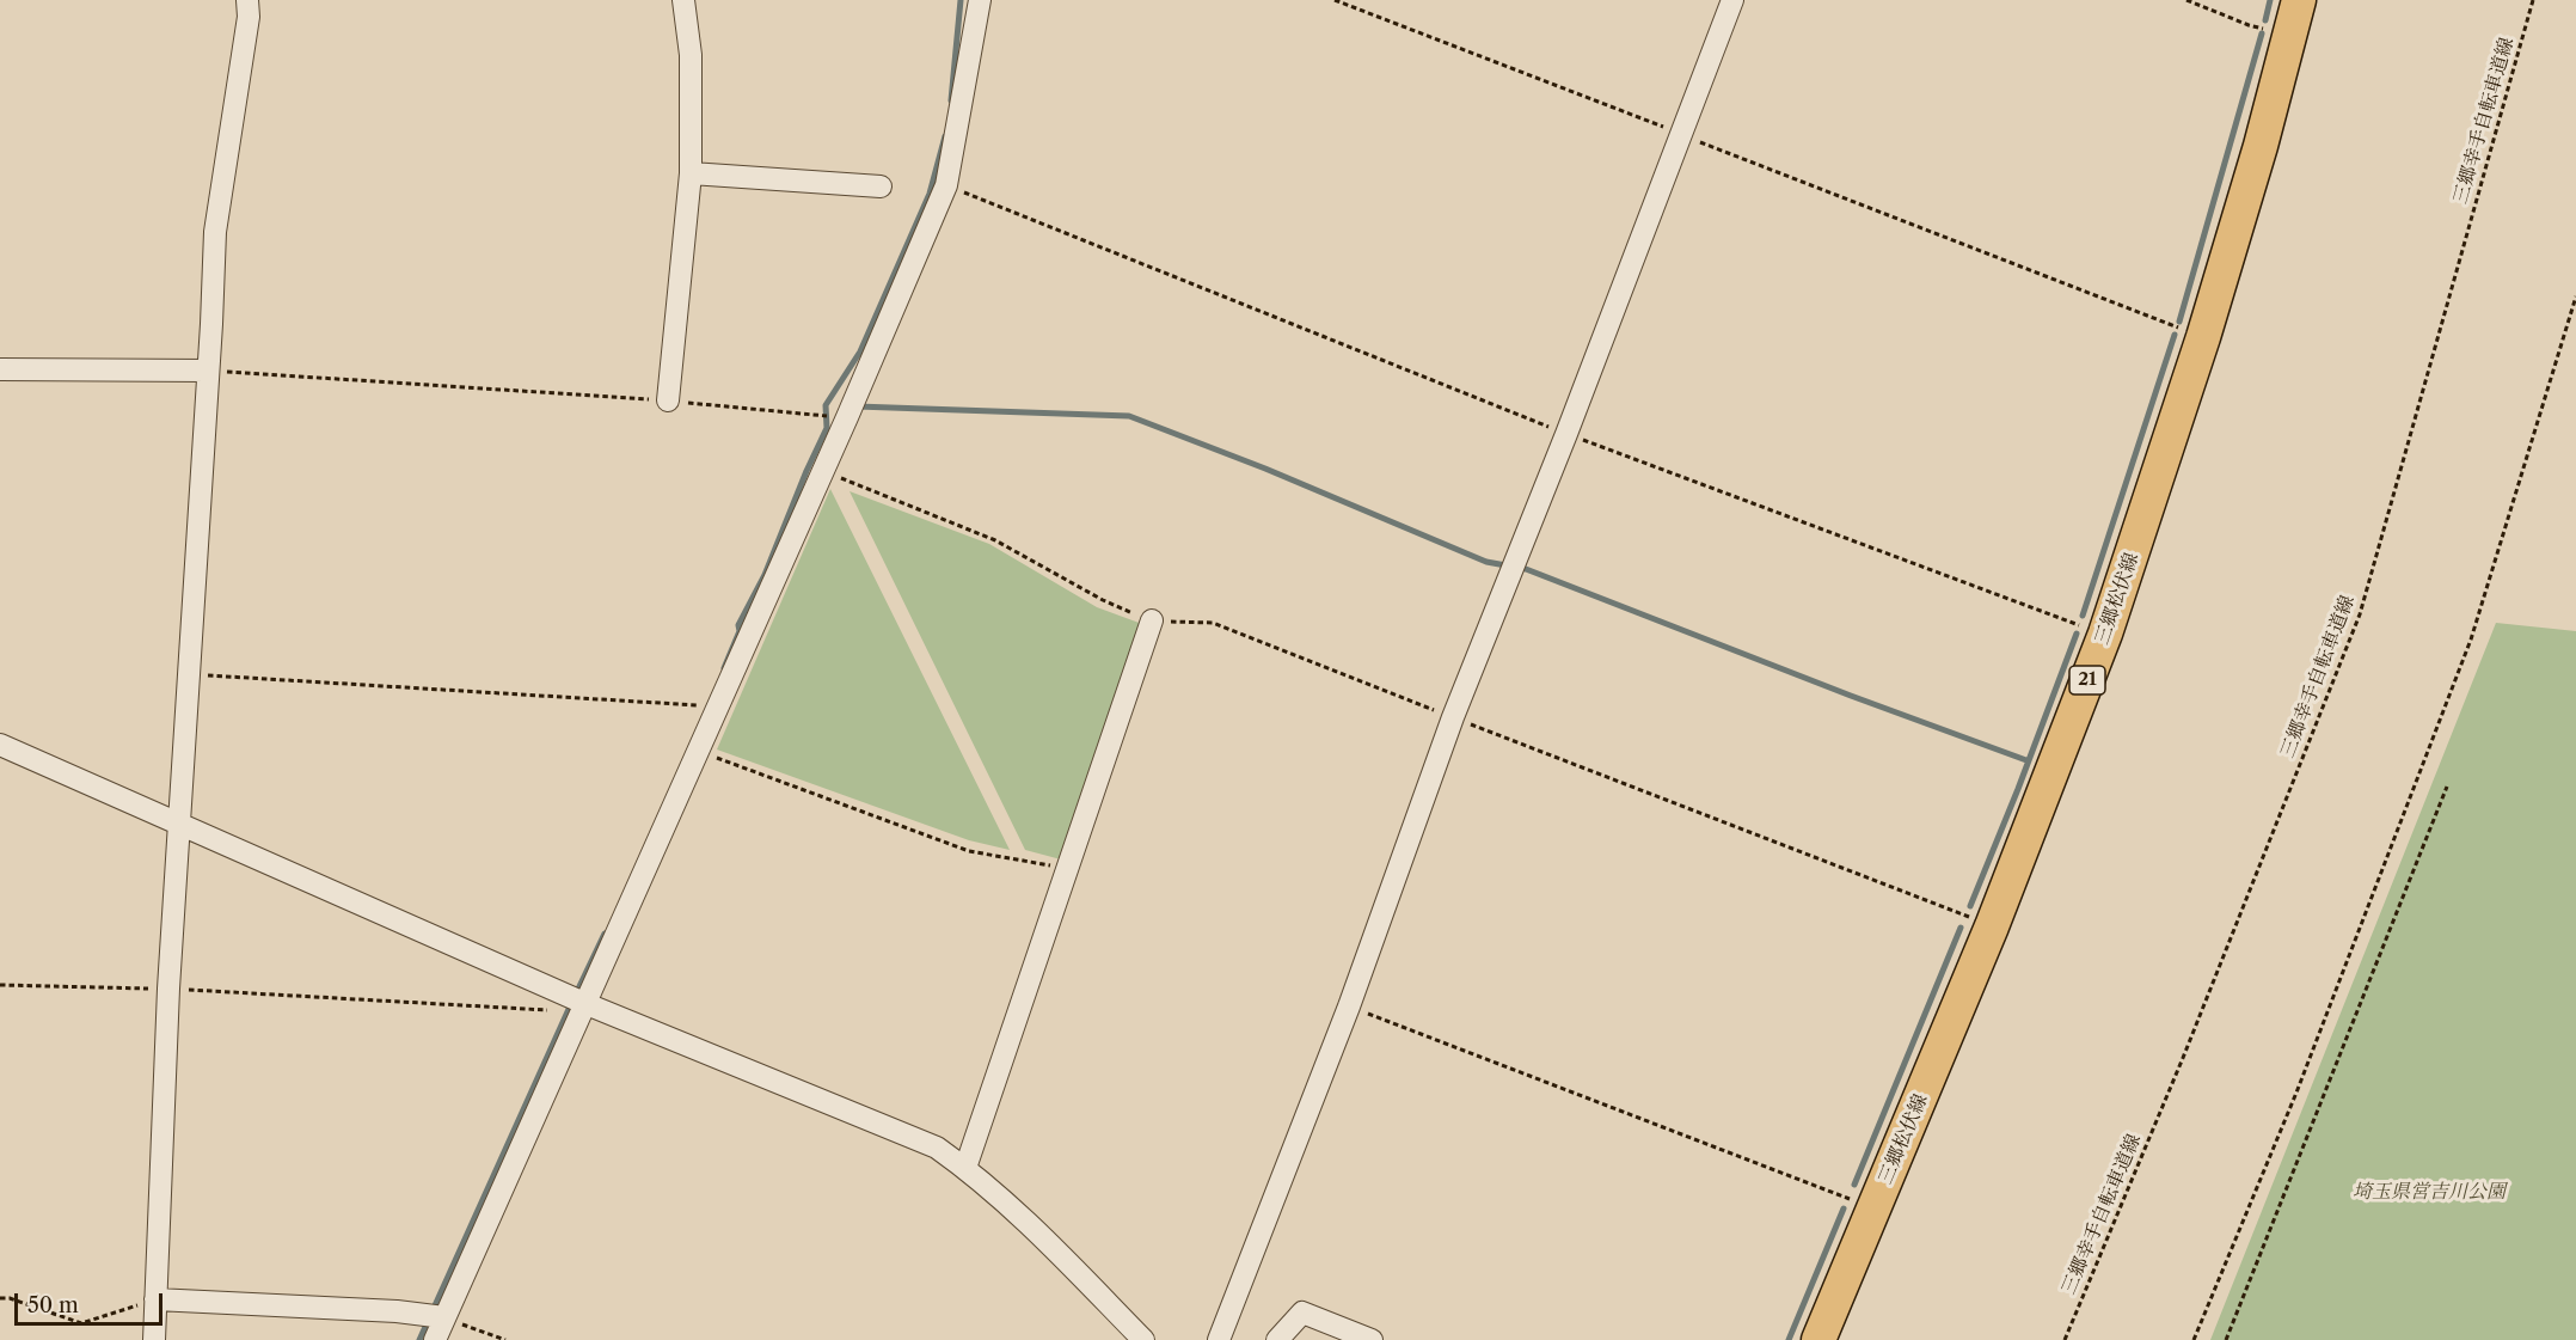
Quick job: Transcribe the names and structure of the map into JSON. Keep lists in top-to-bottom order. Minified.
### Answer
{"streets":{"main road":["三郷松伏線","21"],"path":["三郷幸手自転車道線"]},"parks":["埼玉県営吉川公園"],"scale_bar":"50 m"}
